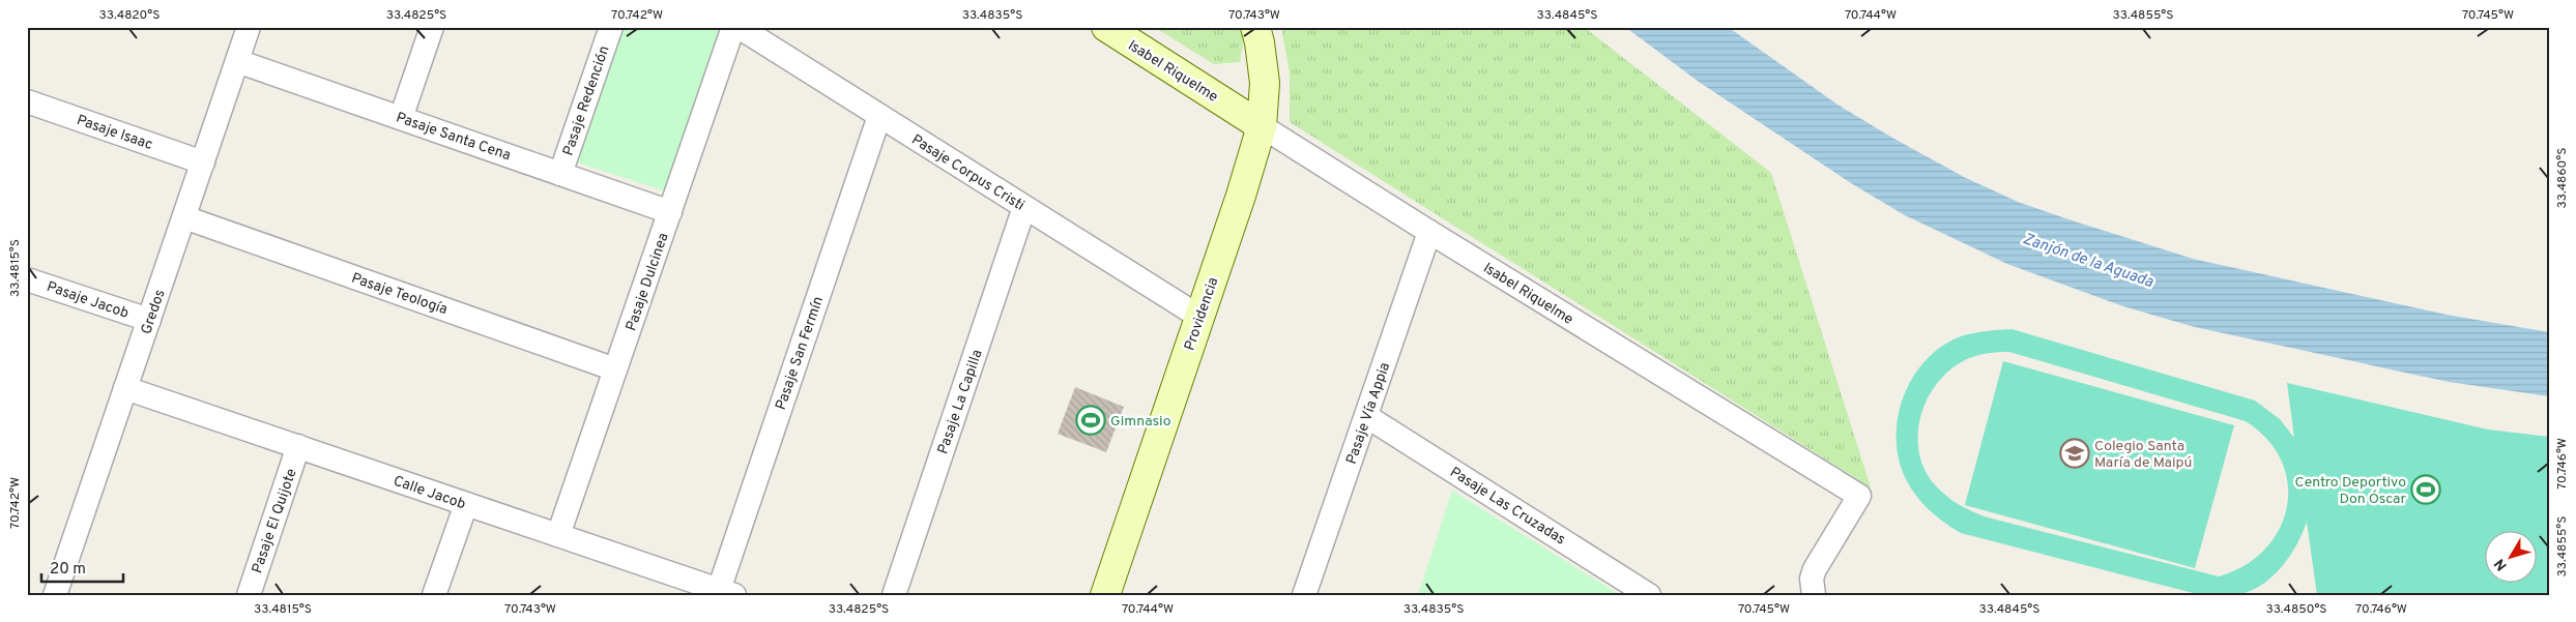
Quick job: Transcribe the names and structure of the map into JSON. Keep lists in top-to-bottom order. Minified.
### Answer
{"streets":{"street":["Isabel Riquelme","Pasaje Redención","Pasaje Isaac","Pasaje Santa Cena","Pasaje Corpus Cristi","Pasaje Dulcinea","Pasaje Teología","Pasaje Jacob","Gredos","Providencia","Pasaje San Fermín","Pasaje La Capilla","Pasaje Vía Appia","Calle Jacob","Pasaje Las Cruzadas","Pasaje El Quijote"]},"crossings":[["Isabel Riquelme","Providencia"],["Isabel Riquelme","Pasaje Vía Appia"],["Pasaje Redención","Pasaje Santa Cena"],["Pasaje Isaac","Gredos"],["Pasaje Santa Cena","Pasaje Dulcinea"],["Pasaje Santa Cena","Gredos"],["Pasaje Corpus Cristi","Providencia"],["Pasaje Corpus Cristi","Pasaje San Fermín"],["Pasaje Corpus Cristi","Pasaje La Capilla"],["Pasaje Dulcinea","Pasaje Teología"],["Pasaje Dulcinea","Calle Jacob"],["Pasaje Teología","Gredos"],["Pasaje Jacob","Gredos"],["Gredos","Calle Jacob"],["Pasaje San Fermín","Calle Jacob"],["Pasaje Vía Appia","Pasaje Las Cruzadas"],["Calle Jacob","Pasaje El Quijote"]],"water":["Zanjón de la Aguada"],"places":{"sports":["Gimnasio","Centro Deportivo Don Óscar"],"school or university":["Colegio Santa María de Maipú"]},"scale_bar":"20 m","north":"bottom left","coordinates":["33.4820°S","33.4825°S","70.742°W","33.4835°S","70.743°W","33.4845°S","70.744°W","33.4855°S","70.745°W","33.4860°S","33.4815°S","70.746°W","33.4850°S"]}
